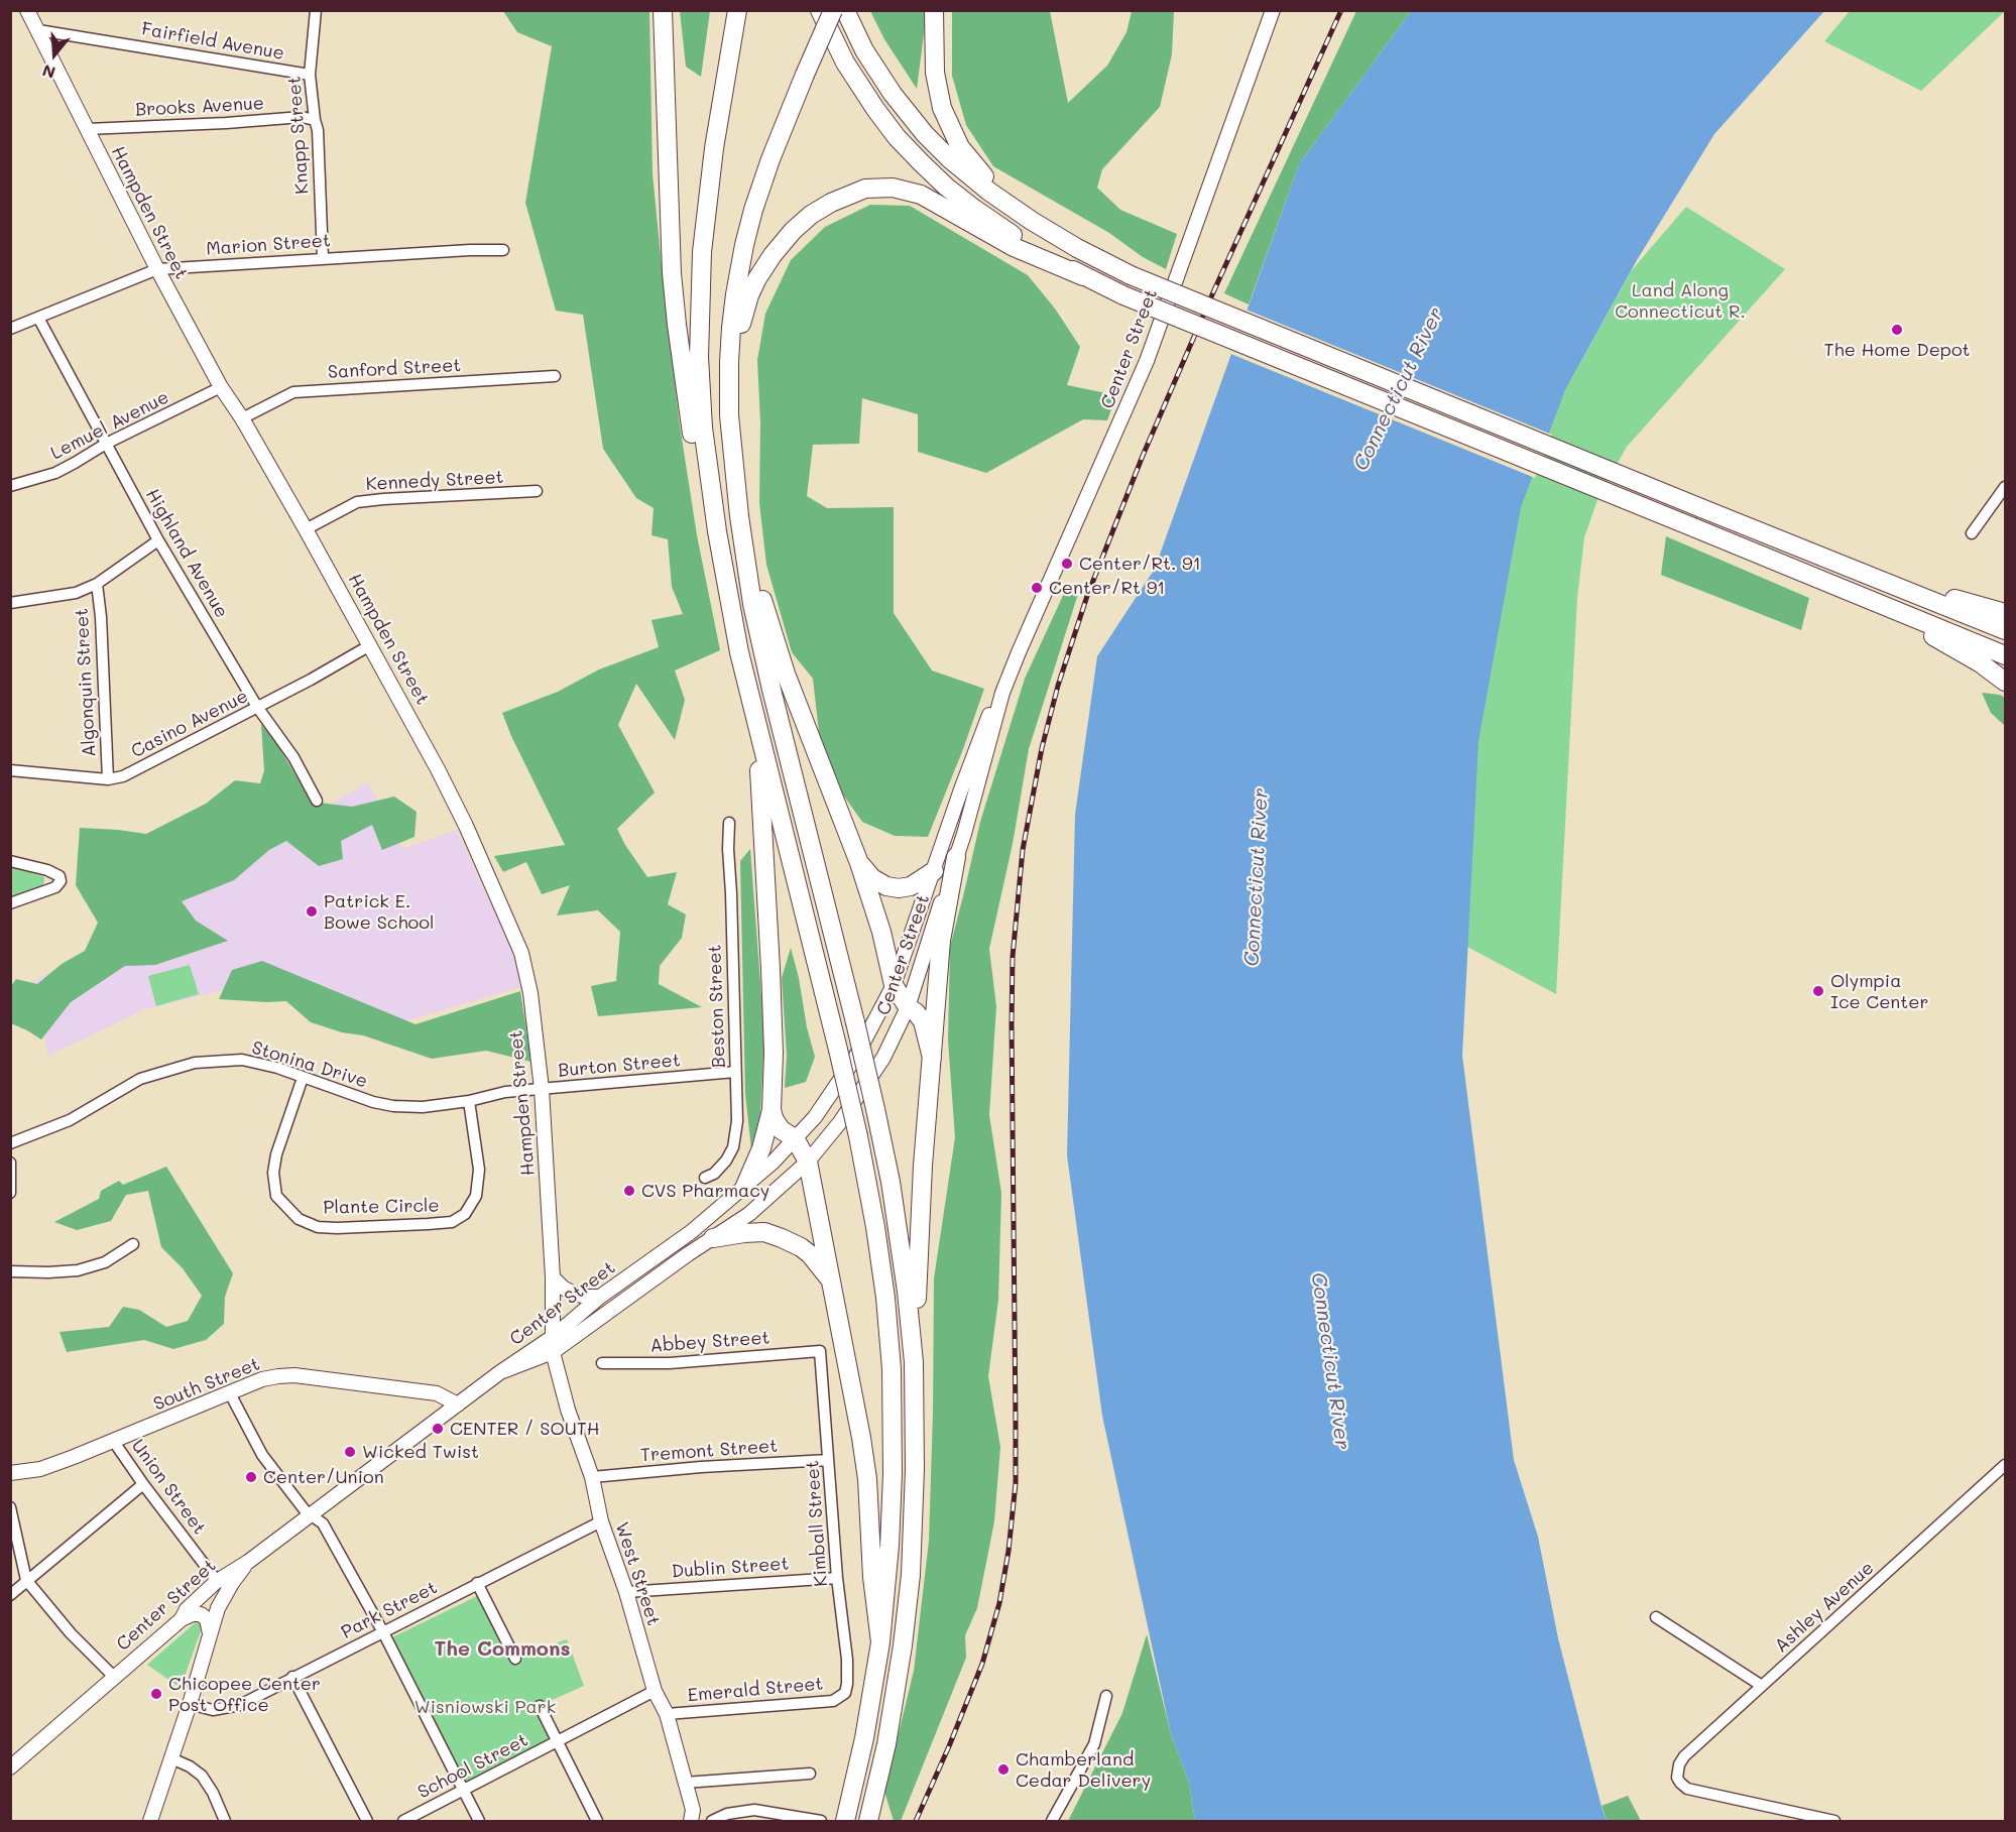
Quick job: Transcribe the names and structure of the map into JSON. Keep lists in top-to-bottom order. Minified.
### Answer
{"streets":{"main road":["Hampden Street","Center Street","South Street","West Street"],"street":["Fairfield Avenue","Brooks Avenue","Knapp Street","Marion Street","Sanford Street","Lemuel Avenue","Kennedy Street","Highland Avenue","Algonquin Street","Casino Avenue","Beston Street","Stonina Drive","Burton Street","Plante Circle","Abbey Street","Tremont Street","Union Street","Kimball Street","Dublin Street","Ashley Avenue","Park Street","Emerald Street","School Street"]},"crossings":[["Fairfield Avenue","Knapp Street"],["Fairfield Avenue","Hampden Street"],["Brooks Avenue","Knapp Street"],["Brooks Avenue","Hampden Street"],["Knapp Street","Marion Street"],["Hampden Street","Marion Street"],["Hampden Street","Center Street"],["Hampden Street","Sanford Street"],["Hampden Street","Lemuel Avenue"],["Hampden Street","Kennedy Street"],["Hampden Street","Casino Avenue"],["Hampden Street","Stonina Drive"],["Hampden Street","Burton Street"],["Hampden Street","West Street"],["Marion Street","Highland Avenue"],["Center Street","South Street"],["Center Street","Union Street"],["Center Street","West Street"],["Lemuel Avenue","Highland Avenue"],["Highland Avenue","Casino Avenue"],["Algonquin Street","Casino Avenue"],["Beston Street","Burton Street"],["Stonina Drive","Burton Street"],["Stonina Drive","Plante Circle"],["Abbey Street","Kimball Street"],["South Street","Union Street"],["Tremont Street","Kimball Street"],["Tremont Street","West Street"],["Kimball Street","Dublin Street"],["Kimball Street","Emerald Street"],["Dublin Street","West Street"],["West Street","Park Street"],["West Street","Emerald Street"],["West Street","School Street"]],"districts":["The Commons"],"water":["Connecticut River"],"parks":["Land Along Connecticut R.","Wisniowski Park"],"places":["The Home Depot","Center/Rt. 91","Center/Rt 91","Patrick E. Bowe School","Olympia Ice Center","CVS Pharmacy","CENTER / SOUTH","Wicked Twist","Center/Union","Chicopee Center Post Office","Chamberland Cedar Delivery"],"north":"bottom"}
